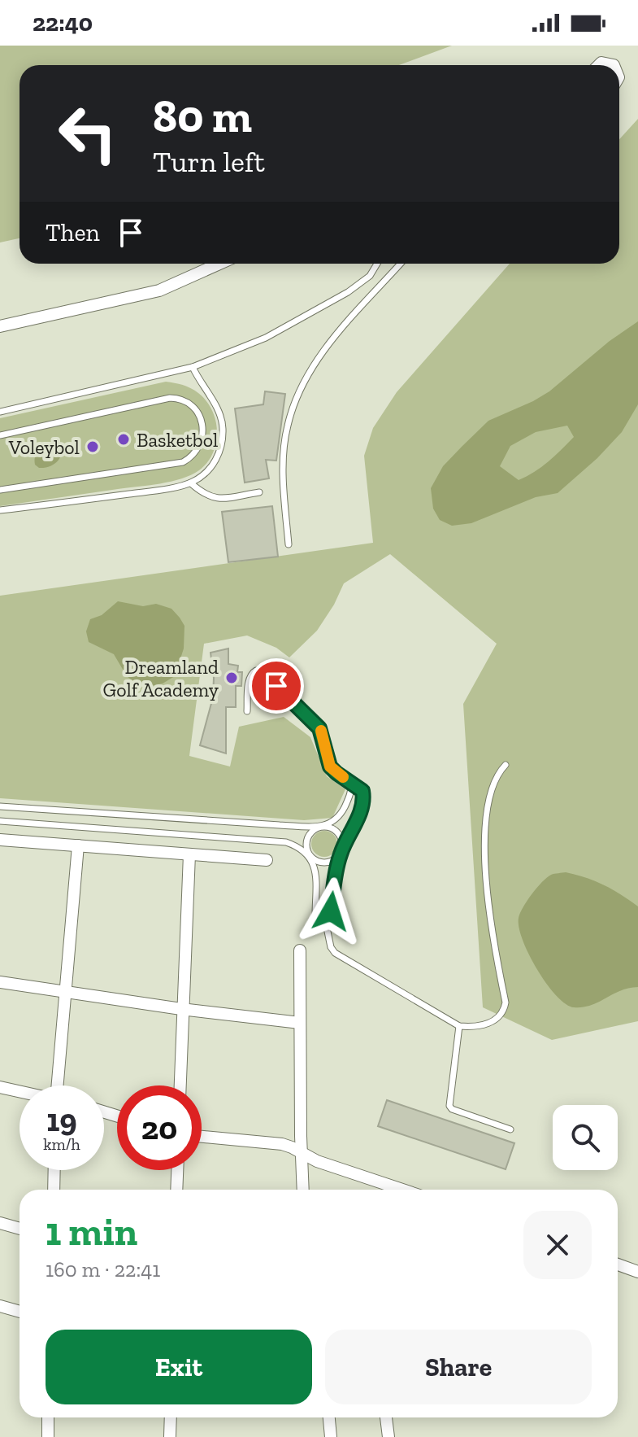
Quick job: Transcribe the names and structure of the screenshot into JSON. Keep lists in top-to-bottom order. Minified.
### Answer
{"places":["Basketbol","Voleybol","Dreamland Golf Academy"],"page":{"status":"22:40","turn":["80 m","Turn left"],"then":"Then","speed":"19 km/h","limit":"20","heading":["1 min","160 m · 22:41"],"buttons":["Exit","Share"]}}
